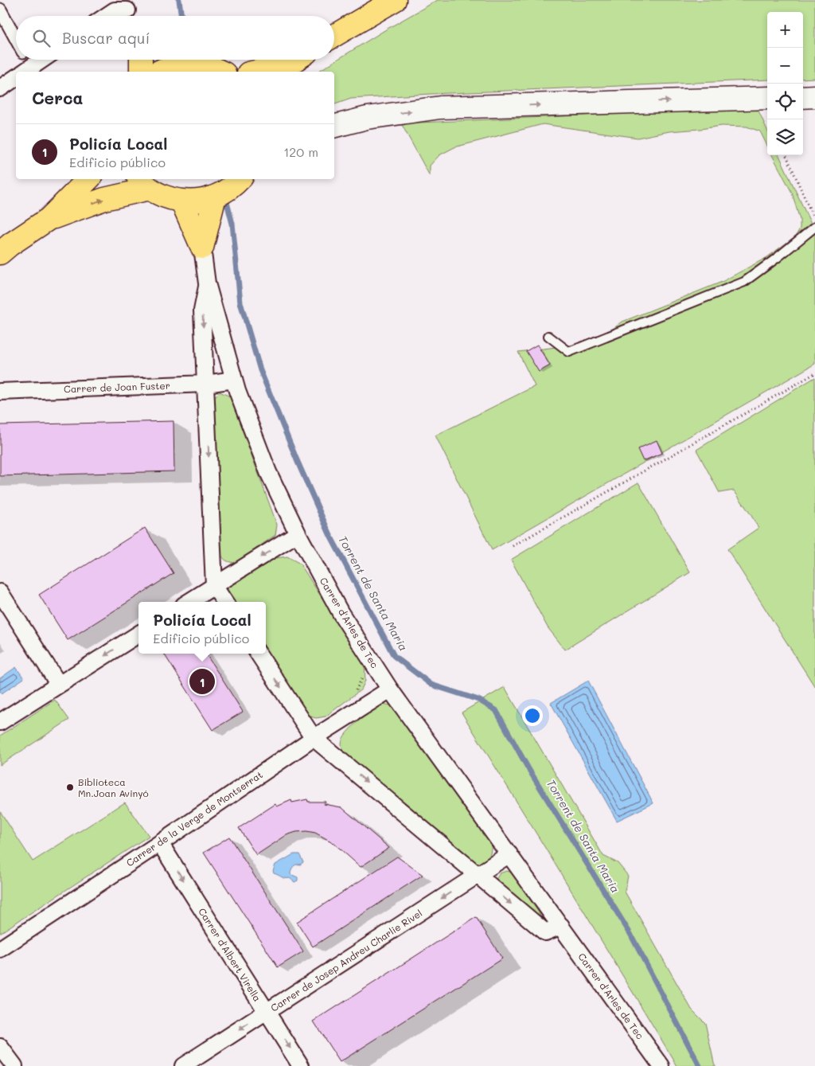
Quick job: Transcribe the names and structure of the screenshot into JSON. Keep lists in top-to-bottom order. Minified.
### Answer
{"streets":{"street":["Carrer de Joan Fuster","Carrer d'Arles de Tec","Carrer de la Verge de Montserrat","Carrer d'Albert Virella","Carrer de Josep Andreu Charlie Rivel"]},"crossings":[["Carrer de Joan Fuster","Carrer d'Arles de Tec"],["Carrer d'Arles de Tec","Carrer de la Verge de Montserrat"],["Carrer d'Arles de Tec","Carrer de Josep Andreu Charlie Rivel"],["Carrer de la Verge de Montserrat","Carrer d'Albert Virella"],["Carrer d'Albert Virella","Carrer de Josep Andreu Charlie Rivel"]],"one_way":["Carrer d'Albert Virella","Carrer de Josep Andreu Charlie Rivel"],"water":["Torrent de Santa Maria"],"places":["Biblioteca Mn.Joan Avinyó"],"page":{"map_buttons":["+","−"],"search":"Buscar aquí","heading":"Cerca","list":[{"mark":"1","name":"Policía Local","note":"Edificio público","value":"120 m"}],"popup":["Policía Local","Edificio público"],"pins":"1"}}
